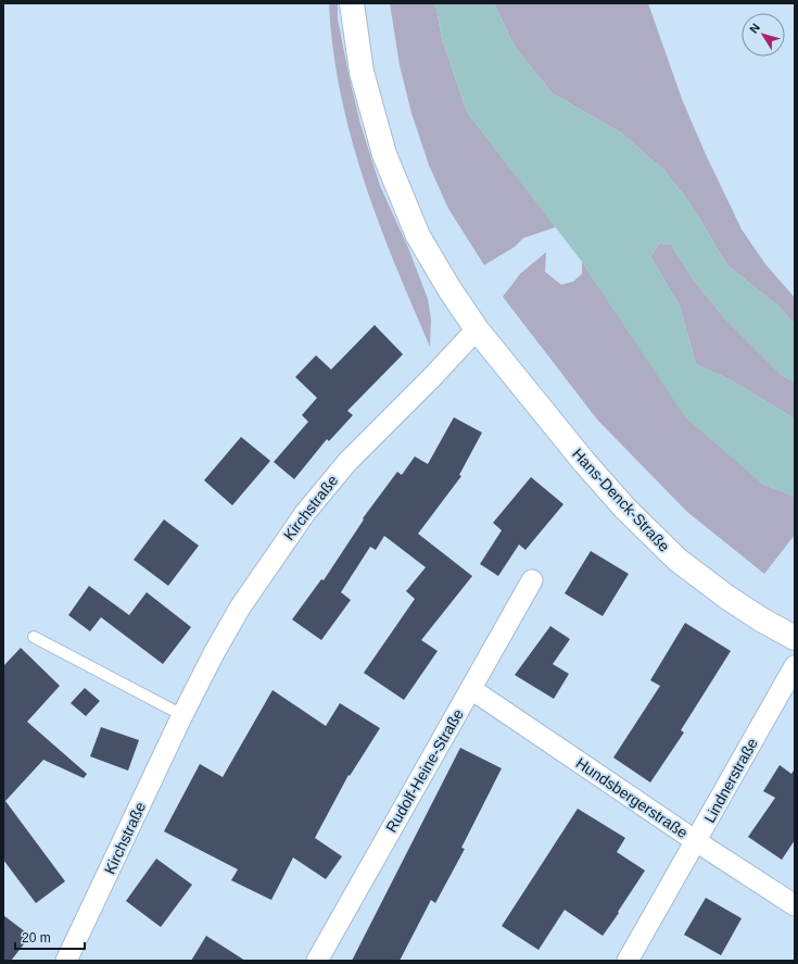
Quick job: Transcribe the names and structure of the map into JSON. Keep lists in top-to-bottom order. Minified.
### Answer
{"streets":{"street":["Hans-Denck-Straße","Kirchstraße","Rudolf-Heine-Straße","Lindnerstraße","Hundsbergerstraße"]},"crossings":[["Hans-Denck-Straße","Kirchstraße"],["Rudolf-Heine-Straße","Hundsbergerstraße"],["Lindnerstraße","Hundsbergerstraße"]],"scale_bar":"20 m","north":"top left"}
